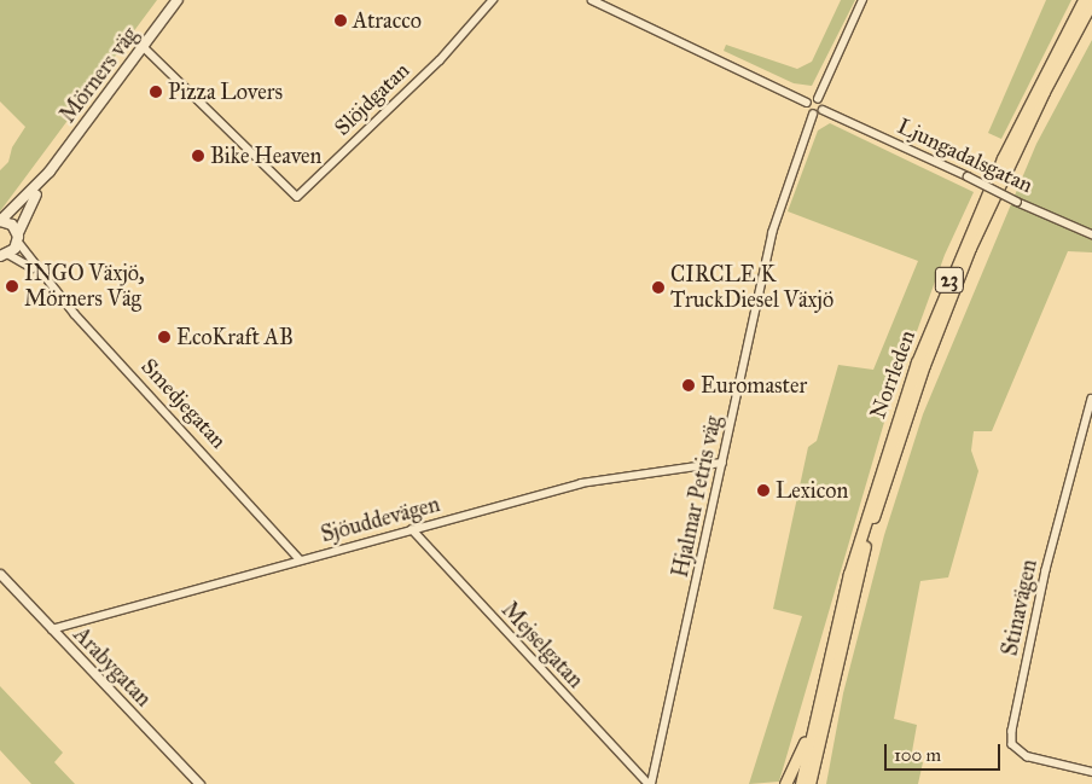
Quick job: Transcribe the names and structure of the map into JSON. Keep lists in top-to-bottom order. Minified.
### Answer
{"streets":{"highway":["23","Norrleden"],"main road":["Mörners väg"],"street":["Slöjdgatan","Ljungadalsgatan","Smedjegatan","Hjalmar Petris väg","Sjöuddevägen","Stinavägen","Mejselgatan","Arabygatan"]},"crossings":[["Mörners väg","Slöjdgatan"],["Mörners väg","Smedjegatan"],["Smedjegatan","Sjöuddevägen"],["Hjalmar Petris väg","Sjöuddevägen"],["Hjalmar Petris väg","Mejselgatan"],["Sjöuddevägen","Mejselgatan"],["Sjöuddevägen","Arabygatan"]],"places":["Atracco","Pizza Lovers","Bike Heaven","INGO Växjö, Mörners Väg","CIRCLE K TruckDiesel Växjö","EcoKraft AB","Euromaster","Lexicon"],"scale_bar":"100 m"}
